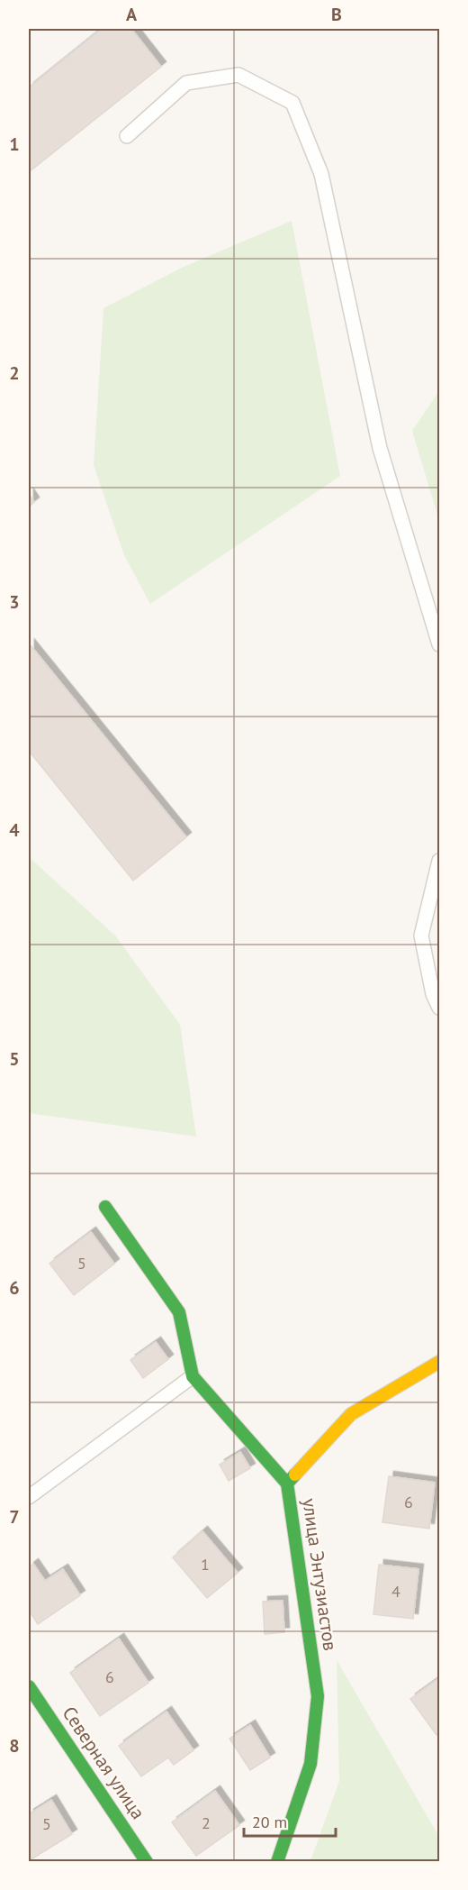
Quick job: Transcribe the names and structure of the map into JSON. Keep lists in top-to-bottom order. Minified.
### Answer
{"streets":{"street":["улица Энтузиастов","Северная улица"]},"house_numbers":["5","6","1","4","6","2","5"],"scale_bar":"20 m","grid":{"columns":["A","B"],"rows":["1","2","3","4","5","6","7","8"]}}
